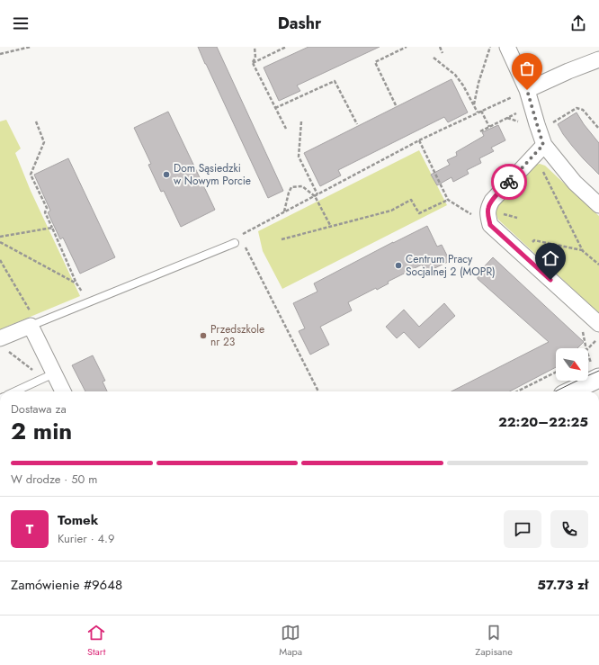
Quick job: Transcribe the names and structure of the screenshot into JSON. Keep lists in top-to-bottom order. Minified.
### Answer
{"places":["Dom Sąsiedzki w Nowym Porcie","Centrum Pracy Socjalnej 2 (MOPR)","Przedszkole nr 23"],"north":"bottom right","page":{"header":"Dashr","heading":["2 min","Dostawa za","22:20–22:25"],"panel":["Tomek","Kurier · 4.9","Zamówienie #9648","57.73 zł"],"bar":"W drodze · 50 m","round":"T","tabs":["Start","Mapa","Zapisane"]}}
